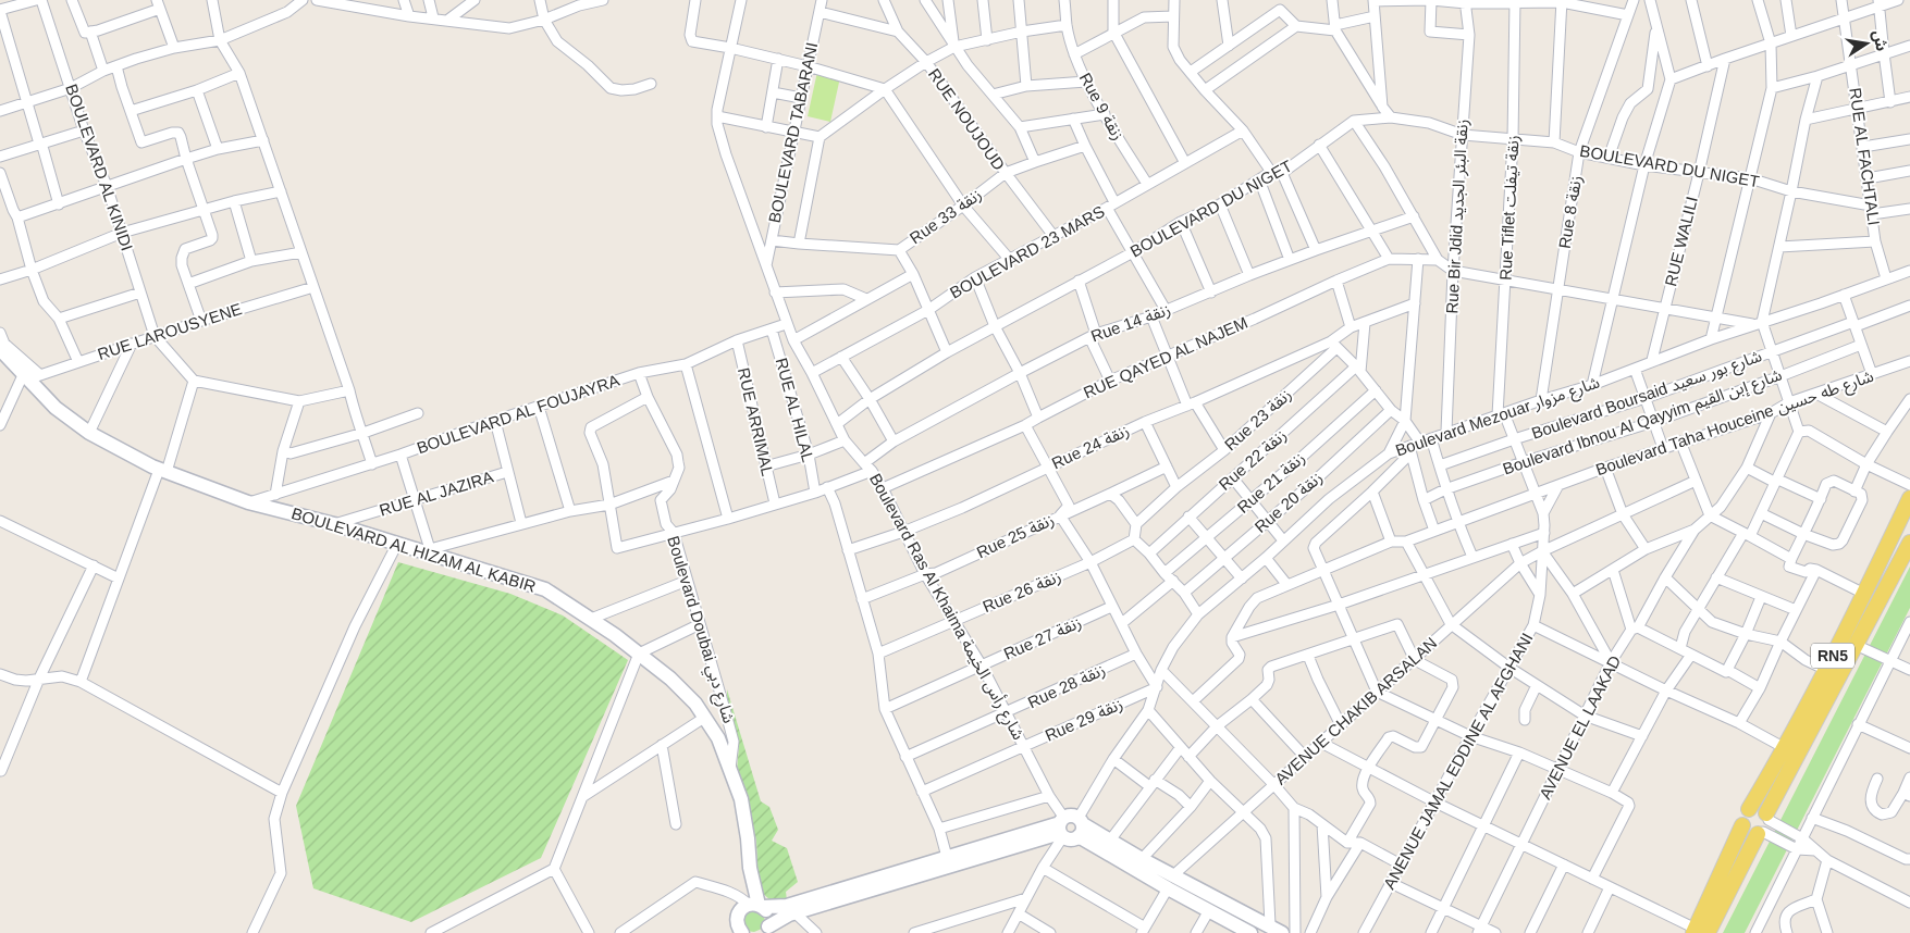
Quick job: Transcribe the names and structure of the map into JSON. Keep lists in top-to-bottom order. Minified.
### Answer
{"streets":{"main road":["BOULEVARD AL HIZAM AL KABIR","RN5"],"street":["Rue 9 زنقة","RUE NOUJOUD","BOULEVARD TABARANI","RUE AL FACHTALI","BOULEVARD DU NIGET","BOULEVARD AL KINIDI","Rue Tiflet زنقة تيفلت","Rue 8 زنقة","Rue 33 زنقة","Rue Bir Jdid زنقة البئر الجديد","RUE WALILI","BOULEVARD 23 MARS","Rue 14 زنقة","RUE LAROUSYENE","RUE QAYED AL NAJEM","Boulevard Boursaid شارع بور سعيد","RUE AL HILAL","BOULEVARD AL FOUJAYRA","Boulevard Mezouar شارع مزوار","Rue 23 زنقة","RUE ARRIMAL","Boulevard Ibnou Al Qayyim شارع إبن القيم","Boulevard Taha Houceine شارع طه حسين","Rue 24 زنقة","Rue 22 زنقة","Rue 21 زنقة","RUE AL JAZIRA","Rue 20 زنقة","Rue 25 زنقة","Rue 26 زنقة","Boulevard Ras Al Khaima شارع رأس الخيمة","Boulevard Doubai شارع دبي","Rue 27 زنقة","Rue 28 زنقة","AVENUE CHAKIB ARSALAN","Rue 29 زنقة","AVENUE EL LAAKAD","ANENUE JAMAL EDDINE AL AFGHANI"]},"crossings":[["Rue 9 زنقة","BOULEVARD 23 MARS"],["RUE NOUJOUD","Rue 33 زنقة"],["RUE NOUJOUD","BOULEVARD 23 MARS"],["BOULEVARD TABARANI","Boulevard Ras Al Khaima شارع رأس الخيمة"],["RUE AL FACHTALI","BOULEVARD DU NIGET"],["RUE AL FACHTALI","Boulevard Mezouar شارع مزوار"],["BOULEVARD DU NIGET","Rue Tiflet زنقة تيفلت"],["BOULEVARD DU NIGET","Rue 8 زنقة"],["BOULEVARD DU NIGET","Rue Bir Jdid زنقة البئر الجديد"],["BOULEVARD DU NIGET","RUE WALILI"],["BOULEVARD DU NIGET","Boulevard Ras Al Khaima شارع رأس الخيمة"],["BOULEVARD AL KINIDI","RUE LAROUSYENE"],["Rue Tiflet زنقة تيفلت","Boulevard Mezouar شارع مزوار"],["Rue 8 زنقة","Boulevard Mezouar شارع مزوار"],["Rue Bir Jdid زنقة البئر الجديد","Boulevard Mezouar شارع مزوار"],["RUE WALILI","Boulevard Mezouar شارع مزوار"],["BOULEVARD 23 MARS","Boulevard Ras Al Khaima شارع رأس الخيمة"],["Rue 14 زنقة","Boulevard Ras Al Khaima شارع رأس الخيمة"],["RUE LAROUSYENE","BOULEVARD AL HIZAM AL KABIR"],["RUE QAYED AL NAJEM","Boulevard Ras Al Khaima شارع رأس الخيمة"],["RUE AL HILAL","BOULEVARD AL FOUJAYRA"],["BOULEVARD AL FOUJAYRA","RUE ARRIMAL"],["BOULEVARD AL FOUJAYRA","BOULEVARD AL HIZAM AL KABIR"],["BOULEVARD AL FOUJAYRA","Boulevard Ras Al Khaima شارع رأس الخيمة"],["BOULEVARD AL FOUJAYRA","Boulevard Doubai شارع دبي"],["Boulevard Mezouar شارع مزوار","Rue 29 زنقة"],["Rue 23 زنقة","Rue 24 زنقة"],["Rue 24 زنقة","Boulevard Ras Al Khaima شارع رأس الخيمة"],["RUE AL JAZIRA","BOULEVARD AL HIZAM AL KABIR"],["Rue 25 زنقة","Boulevard Ras Al Khaima شارع رأس الخيمة"],["BOULEVARD AL HIZAM AL KABIR","Boulevard Doubai شارع دبي"],["Rue 26 زنقة","Boulevard Ras Al Khaima شارع رأس الخيمة"],["Boulevard Ras Al Khaima شارع رأس الخيمة","Rue 27 زنقة"],["Boulevard Ras Al Khaima شارع رأس الخيمة","Rue 28 زنقة"],["Boulevard Ras Al Khaima شارع رأس الخيمة","Rue 29 زنقة"],["AVENUE CHAKIB ARSALAN","ANENUE JAMAL EDDINE AL AFGHANI"]],"north":"right"}
